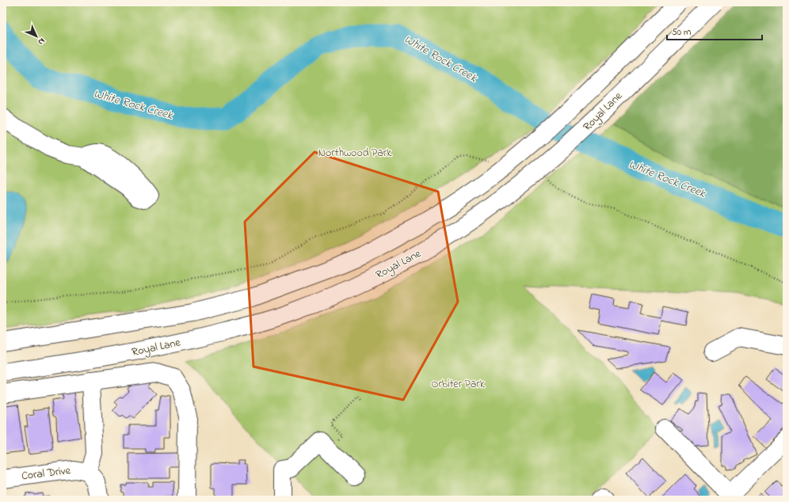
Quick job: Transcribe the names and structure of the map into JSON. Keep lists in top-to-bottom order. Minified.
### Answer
{"streets":{"main road":["Royal Lane","Coral Drive"]},"water":["White Rock Creek"],"parks":["Northwood Park","Orbiter Park"],"scale_bar":"50 m","north":"bottom right"}
